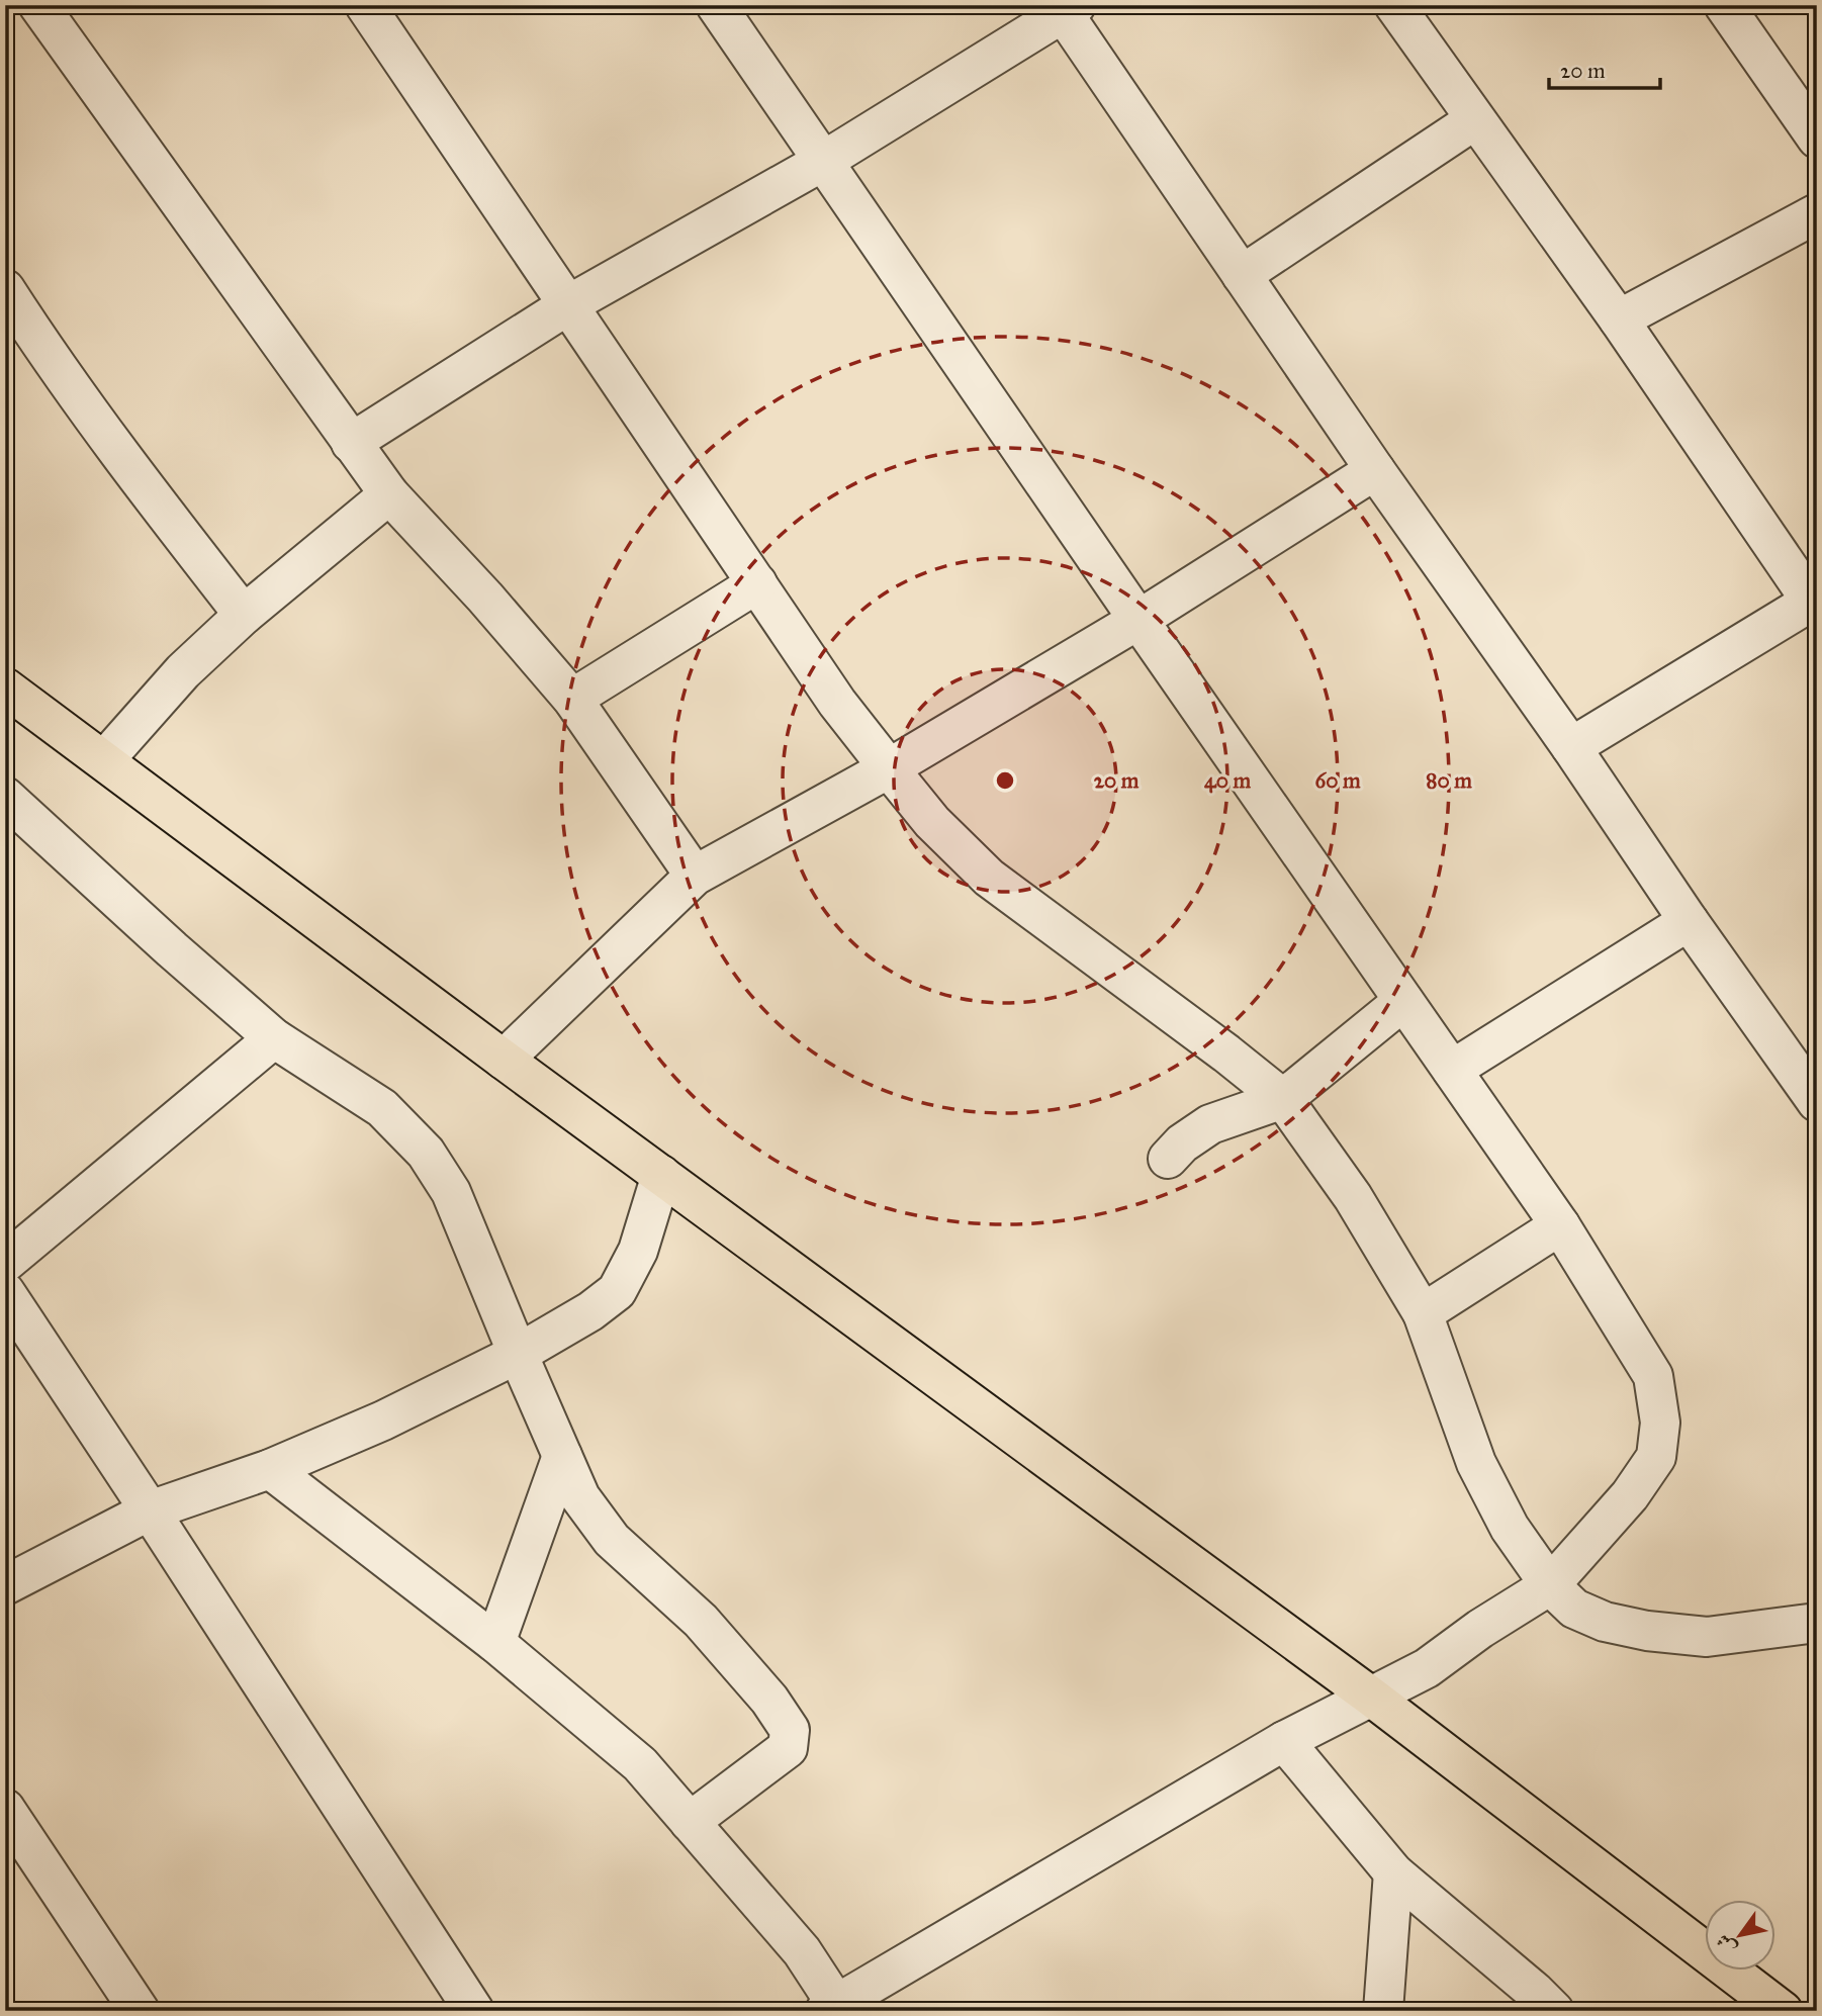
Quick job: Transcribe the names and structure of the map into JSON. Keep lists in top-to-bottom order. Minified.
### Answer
{"scale_bar":"20 m","north":"bottom left","rings":["20 m","40 m","60 m","80 m"]}
